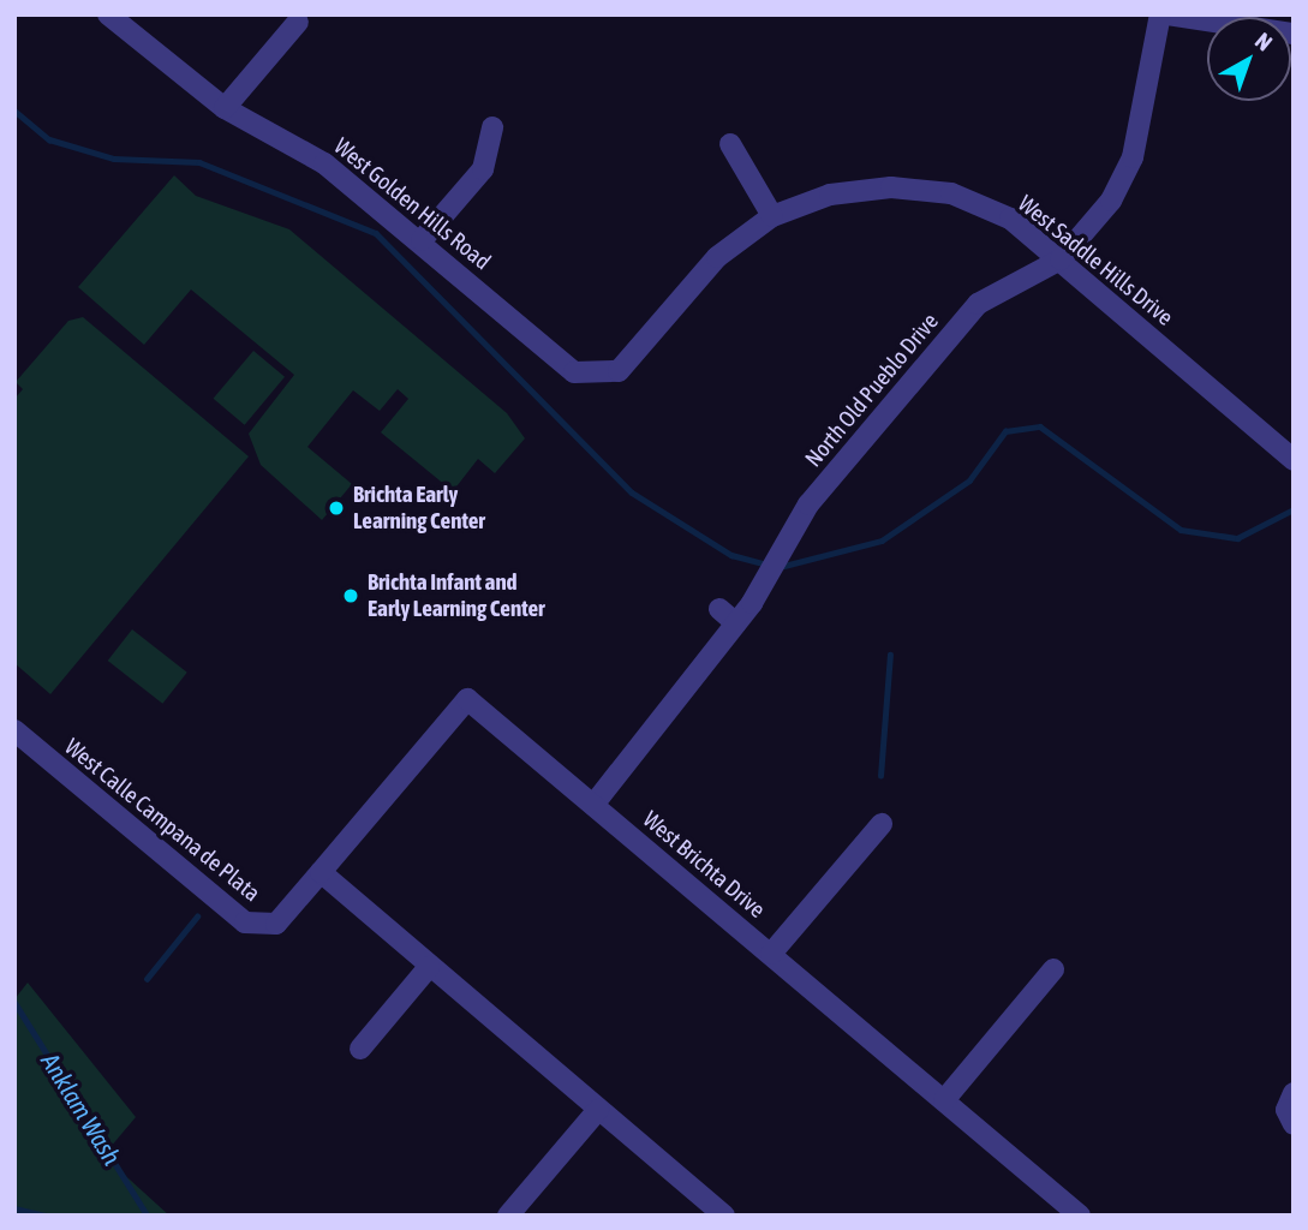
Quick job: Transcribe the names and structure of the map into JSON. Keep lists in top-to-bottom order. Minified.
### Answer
{"streets":{"street":["West Golden Hills Road","West Saddle Hills Drive","North Old Pueblo Drive","West Calle Campana de Plata","West Brichta Drive"]},"crossings":[["West Golden Hills Road","West Saddle Hills Drive"],["West Saddle Hills Drive","North Old Pueblo Drive"],["North Old Pueblo Drive","West Brichta Drive"],["West Calle Campana de Plata","West Brichta Drive"]],"water":["Anklam Wash"],"places":["Brichta Early Learning Center","Brichta Infant and Early Learning Center"],"north":"top right"}
